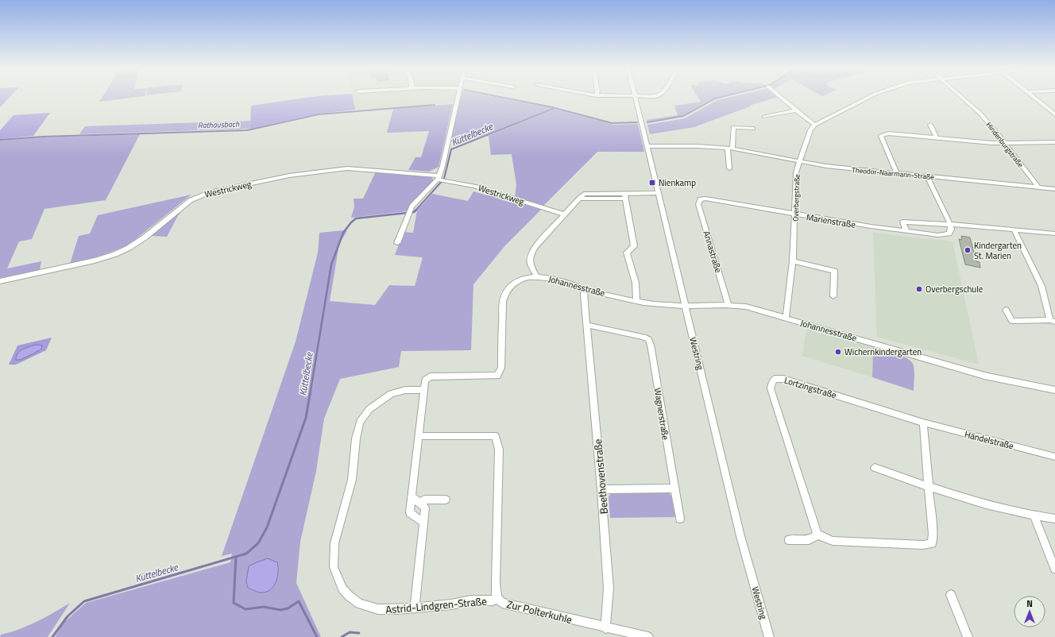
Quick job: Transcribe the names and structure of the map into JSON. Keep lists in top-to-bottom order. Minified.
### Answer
{"streets":{"street":["Hindenburgstraße","Theodor-Naarmann-Straße","Westrickweg","Overbergstraße","Marienstraße","Annastraße","Johannesstraße","Westring","Lortzingstraße","Wagnerstraße","Händelstraße","Beethovenstraße","Astrid-Lindgren-Straße","Zur Polterkuhle"]},"crossings":[["Hindenburgstraße","Theodor-Naarmann-Straße"],["Theodor-Naarmann-Straße","Overbergstraße"],["Theodor-Naarmann-Straße","Westring"],["Overbergstraße","Marienstraße"],["Overbergstraße","Johannesstraße"],["Marienstraße","Annastraße"],["Annastraße","Johannesstraße"],["Johannesstraße","Westring"],["Johannesstraße","Beethovenstraße"],["Lortzingstraße","Händelstraße"],["Wagnerstraße","Beethovenstraße"],["Beethovenstraße","Zur Polterkuhle"],["Astrid-Lindgren-Straße","Zur Polterkuhle"]],"water":["Rathausbach","Küttelbecke"],"places":{"transit":["Nienkamp"],"other":["Kindergarten St. Marien","Overbergschule","Wichernkindergarten"]},"north":"top"}
